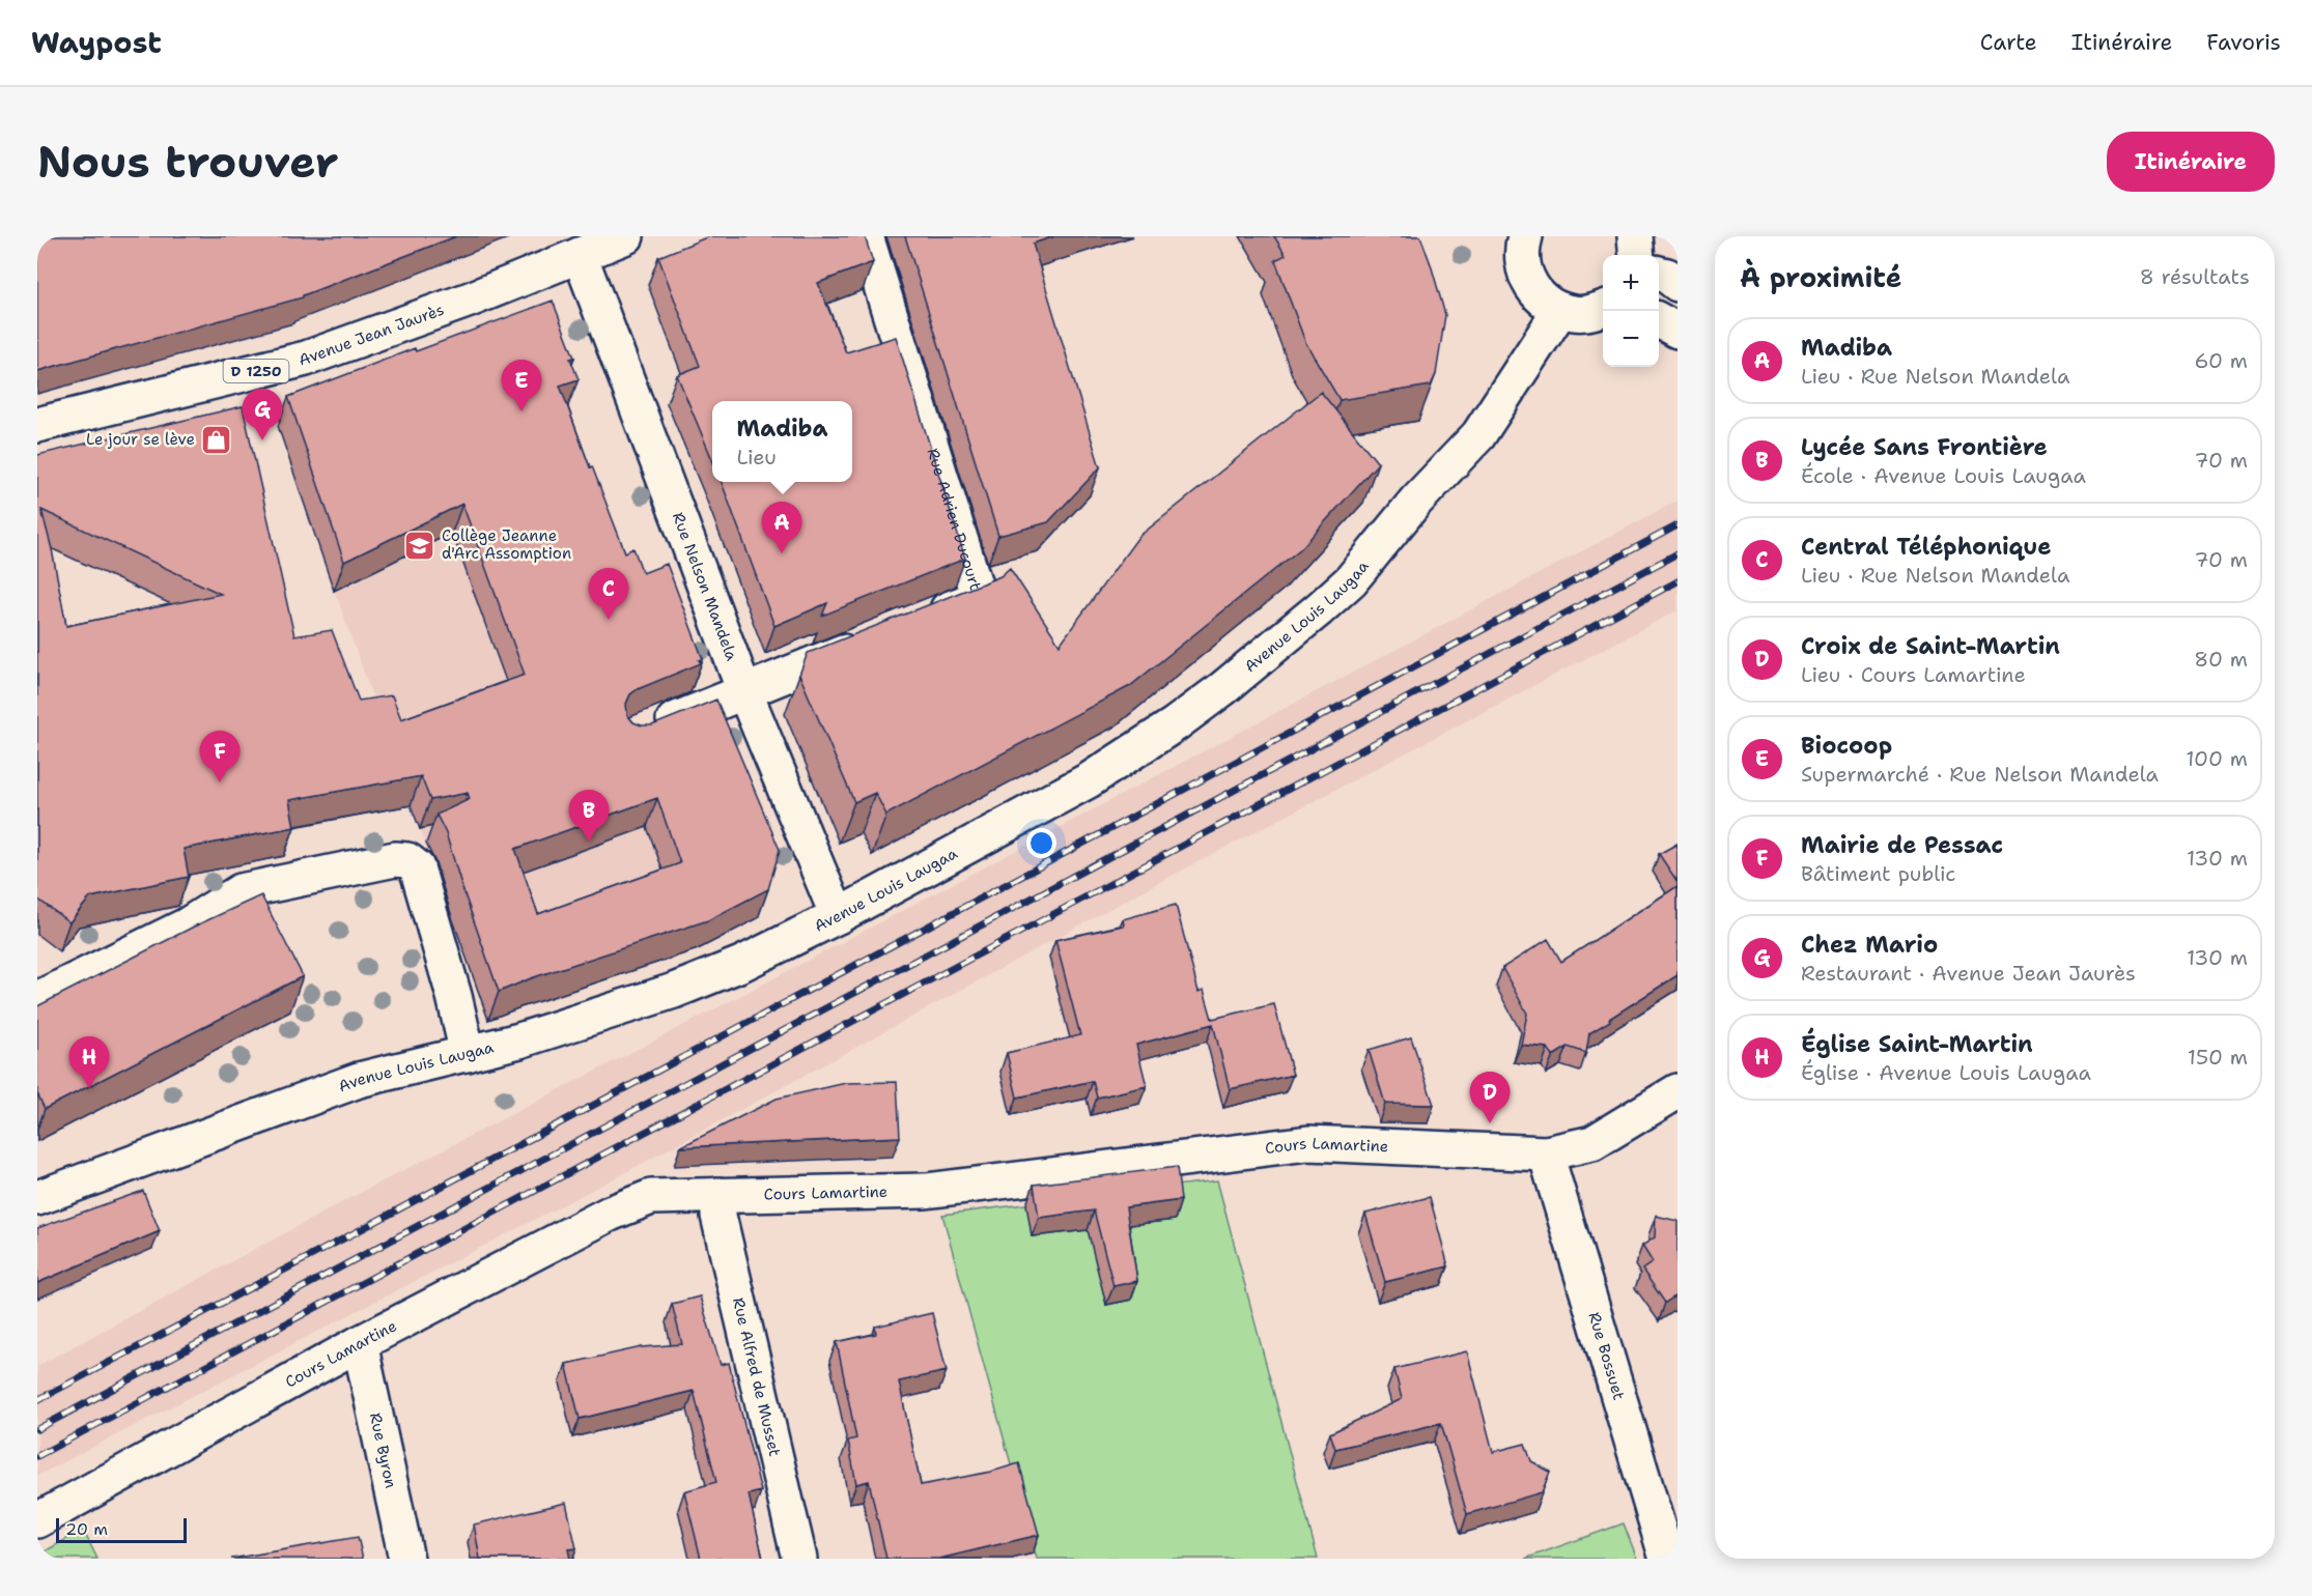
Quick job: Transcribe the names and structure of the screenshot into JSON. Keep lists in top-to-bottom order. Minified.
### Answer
{"streets":{"street":["Avenue Jean Jaurès","D 1250","Rue Adrien Ducourt","Rue Nelson Mandela","Avenue Louis Laugaa","Cours Lamartine","Rue Bossuet","Rue Alfred de Musset","Rue Byron"]},"crossings":[["Avenue Jean Jaurès","Rue Nelson Mandela"],["Rue Nelson Mandela","Avenue Louis Laugaa"],["Cours Lamartine","Rue Bossuet"],["Cours Lamartine","Rue Alfred de Musset"],["Cours Lamartine","Rue Byron"]],"places":{"shop":["Le jour se lève"],"school or university":["Collège Jeanne d'Arc Assomption"]},"scale_bar":"20 m","page":{"header":"Waypost","nav":["Carte","Itinéraire","Favoris"],"buttons":"Itinéraire","title":"Nous trouver","heading":["À proximité","8 résultats"],"map_buttons":["+","−"],"list":[{"mark":"A","name":"Madiba","note":"Lieu · Rue Nelson Mandela","value":"60 m"},{"mark":"B","name":"Lycée Sans Frontière","note":"École · Avenue Louis Laugaa","value":"70 m"},{"mark":"C","name":"Central Téléphonique","note":"Lieu · Rue Nelson Mandela","value":"70 m"},{"mark":"D","name":"Croix de Saint-Martin","note":"Lieu · Cours Lamartine","value":"80 m"},{"mark":"E","name":"Biocoop","note":"Supermarché · Rue Nelson Mandela","value":"100 m"},{"mark":"F","name":"Mairie de Pessac","note":"Bâtiment public","value":"130 m"},{"mark":"G","name":"Chez Mario","note":"Restaurant · Avenue Jean Jaurès","value":"130 m"},{"mark":"H","name":"Église Saint-Martin","note":"Église · Avenue Louis Laugaa","value":"150 m"}],"pins":["E","G","A","C","F","B","H","D"],"popup":["Madiba","Lieu"],"scale":"20 m"}}
